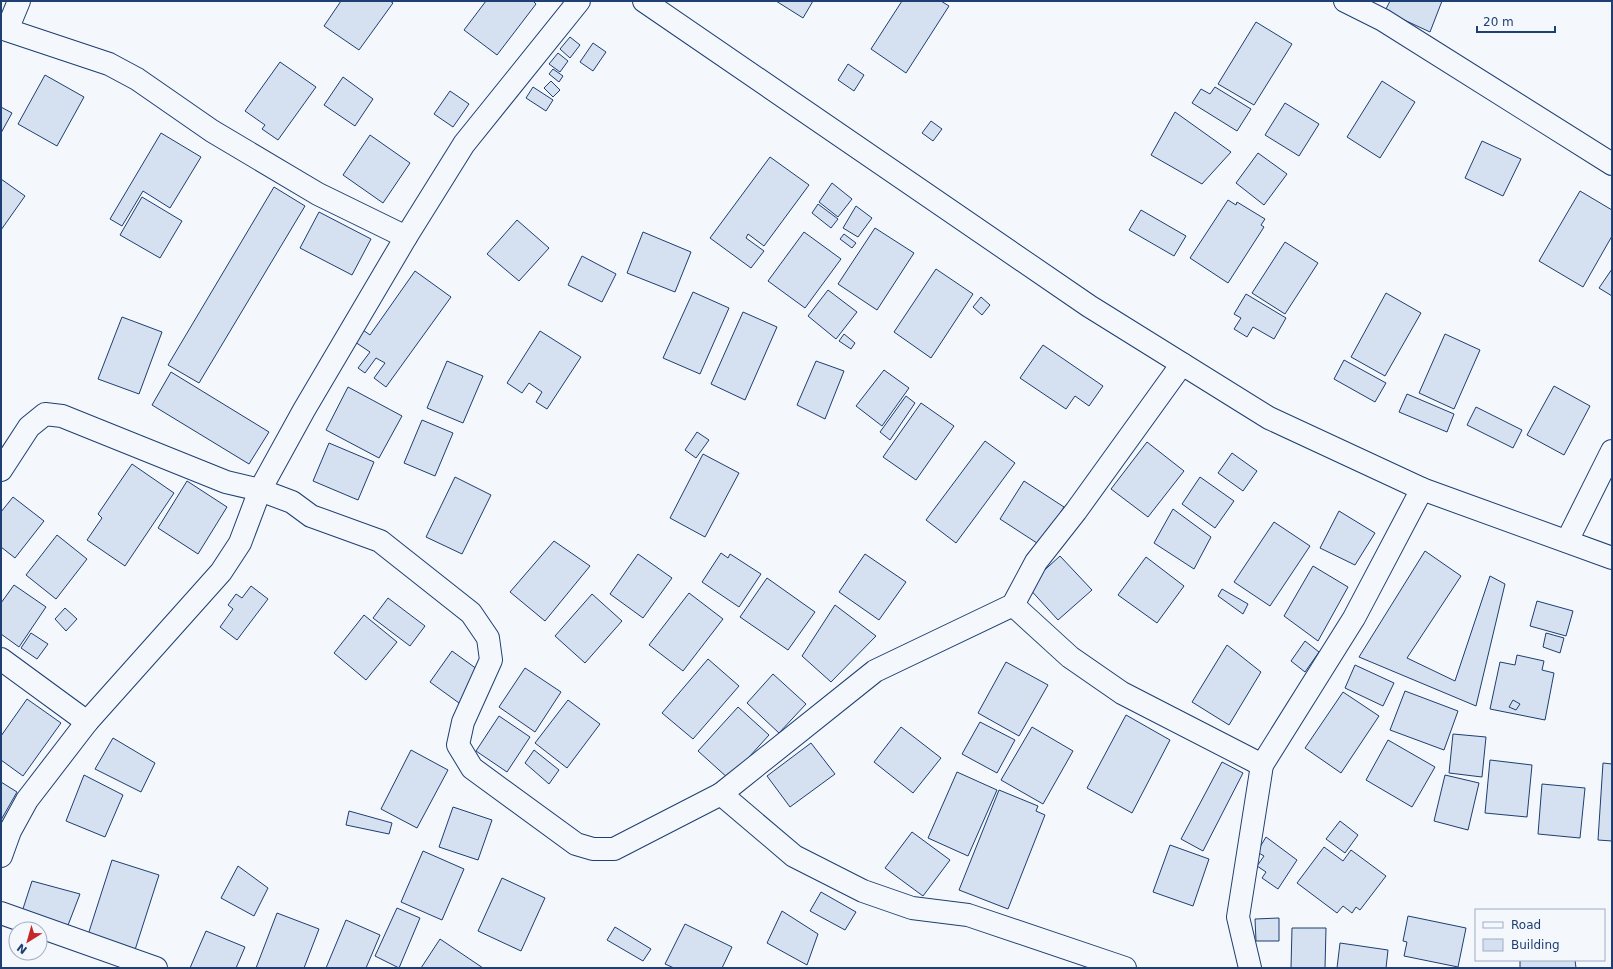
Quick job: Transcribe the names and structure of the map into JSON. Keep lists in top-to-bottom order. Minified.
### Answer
{"legend":["Road","Building"],"scale_bar":"20 m","north":"bottom left"}
